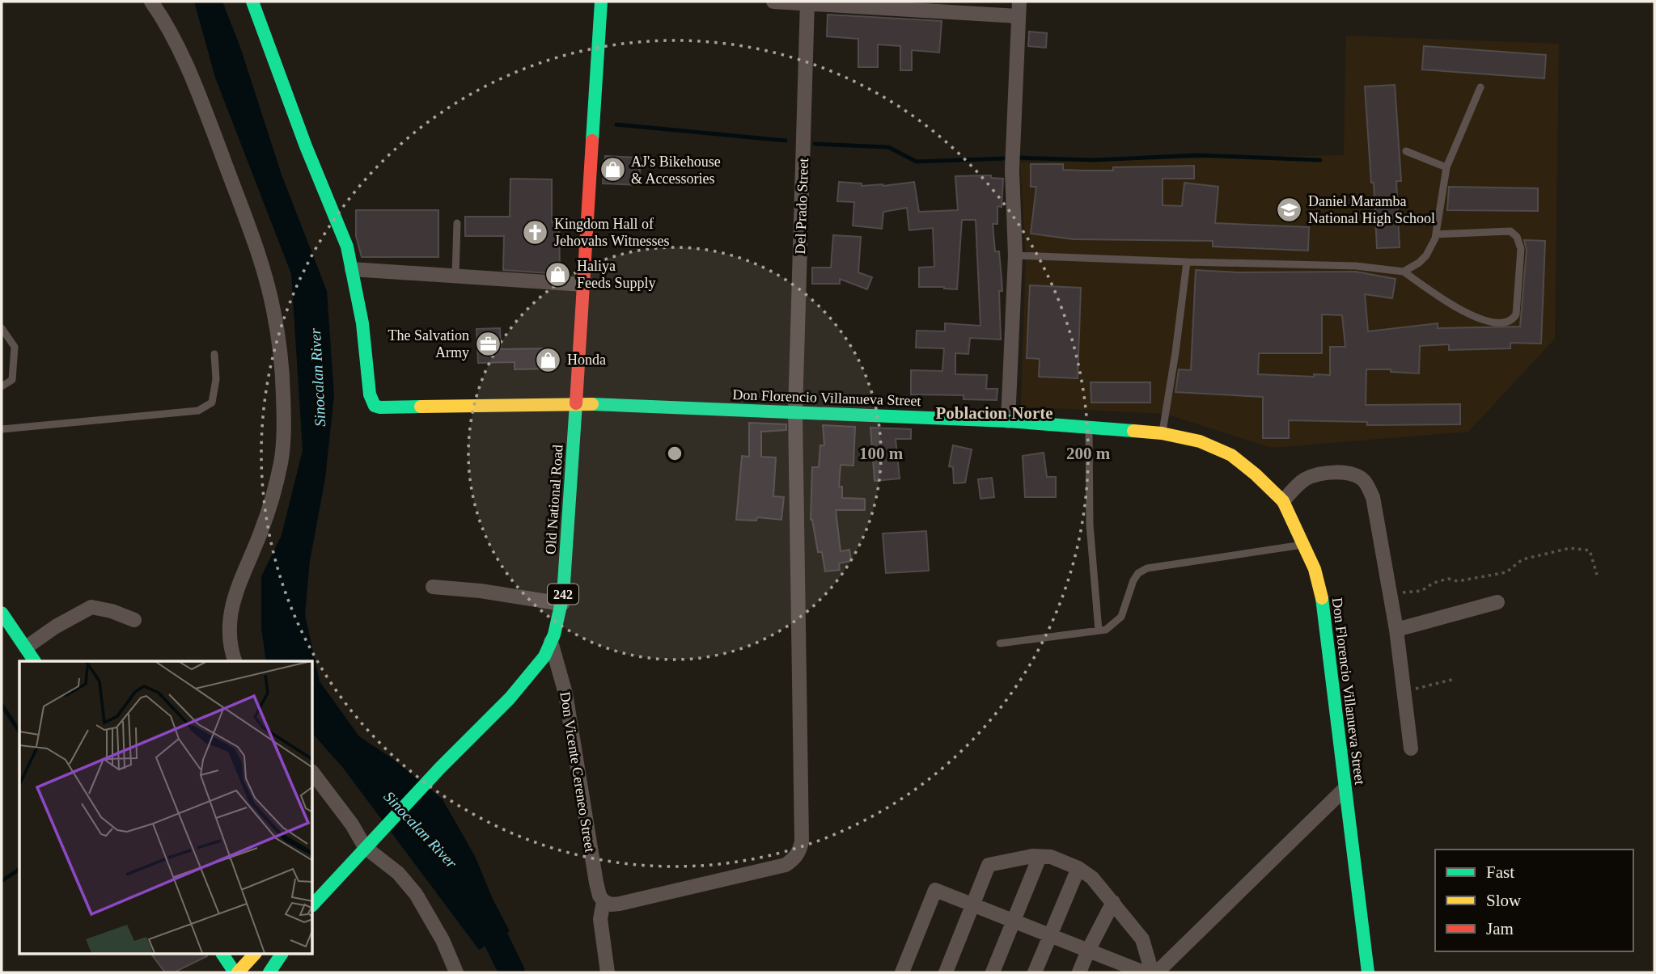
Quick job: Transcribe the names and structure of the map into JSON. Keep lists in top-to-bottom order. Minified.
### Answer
{"streets":{"main road":["Don Florencio Villanueva Street","Old National Road","242"],"street":["Del Prado Street","Don Vicente Cereneo Street"]},"crossings":[["Del Prado Street","Don Florencio Villanueva Street"],["Del Prado Street","Don Vicente Cereneo Street"],["Don Florencio Villanueva Street","Old National Road"],["Old National Road","Don Vicente Cereneo Street"]],"districts":["Poblacion Norte"],"water":["Sinocalan River"],"places":{"shop":["AJ's Bikehouse & Accessories","Haliya Feeds Supply","Honda"],"school or university":["Daniel Maramba National High School"],"church":["Kingdom Hall of Jehovahs Witnesses"],"office":["The Salvation Army"]},"legend":["Fast","Slow","Jam"],"rings":["100 m","200 m"]}
